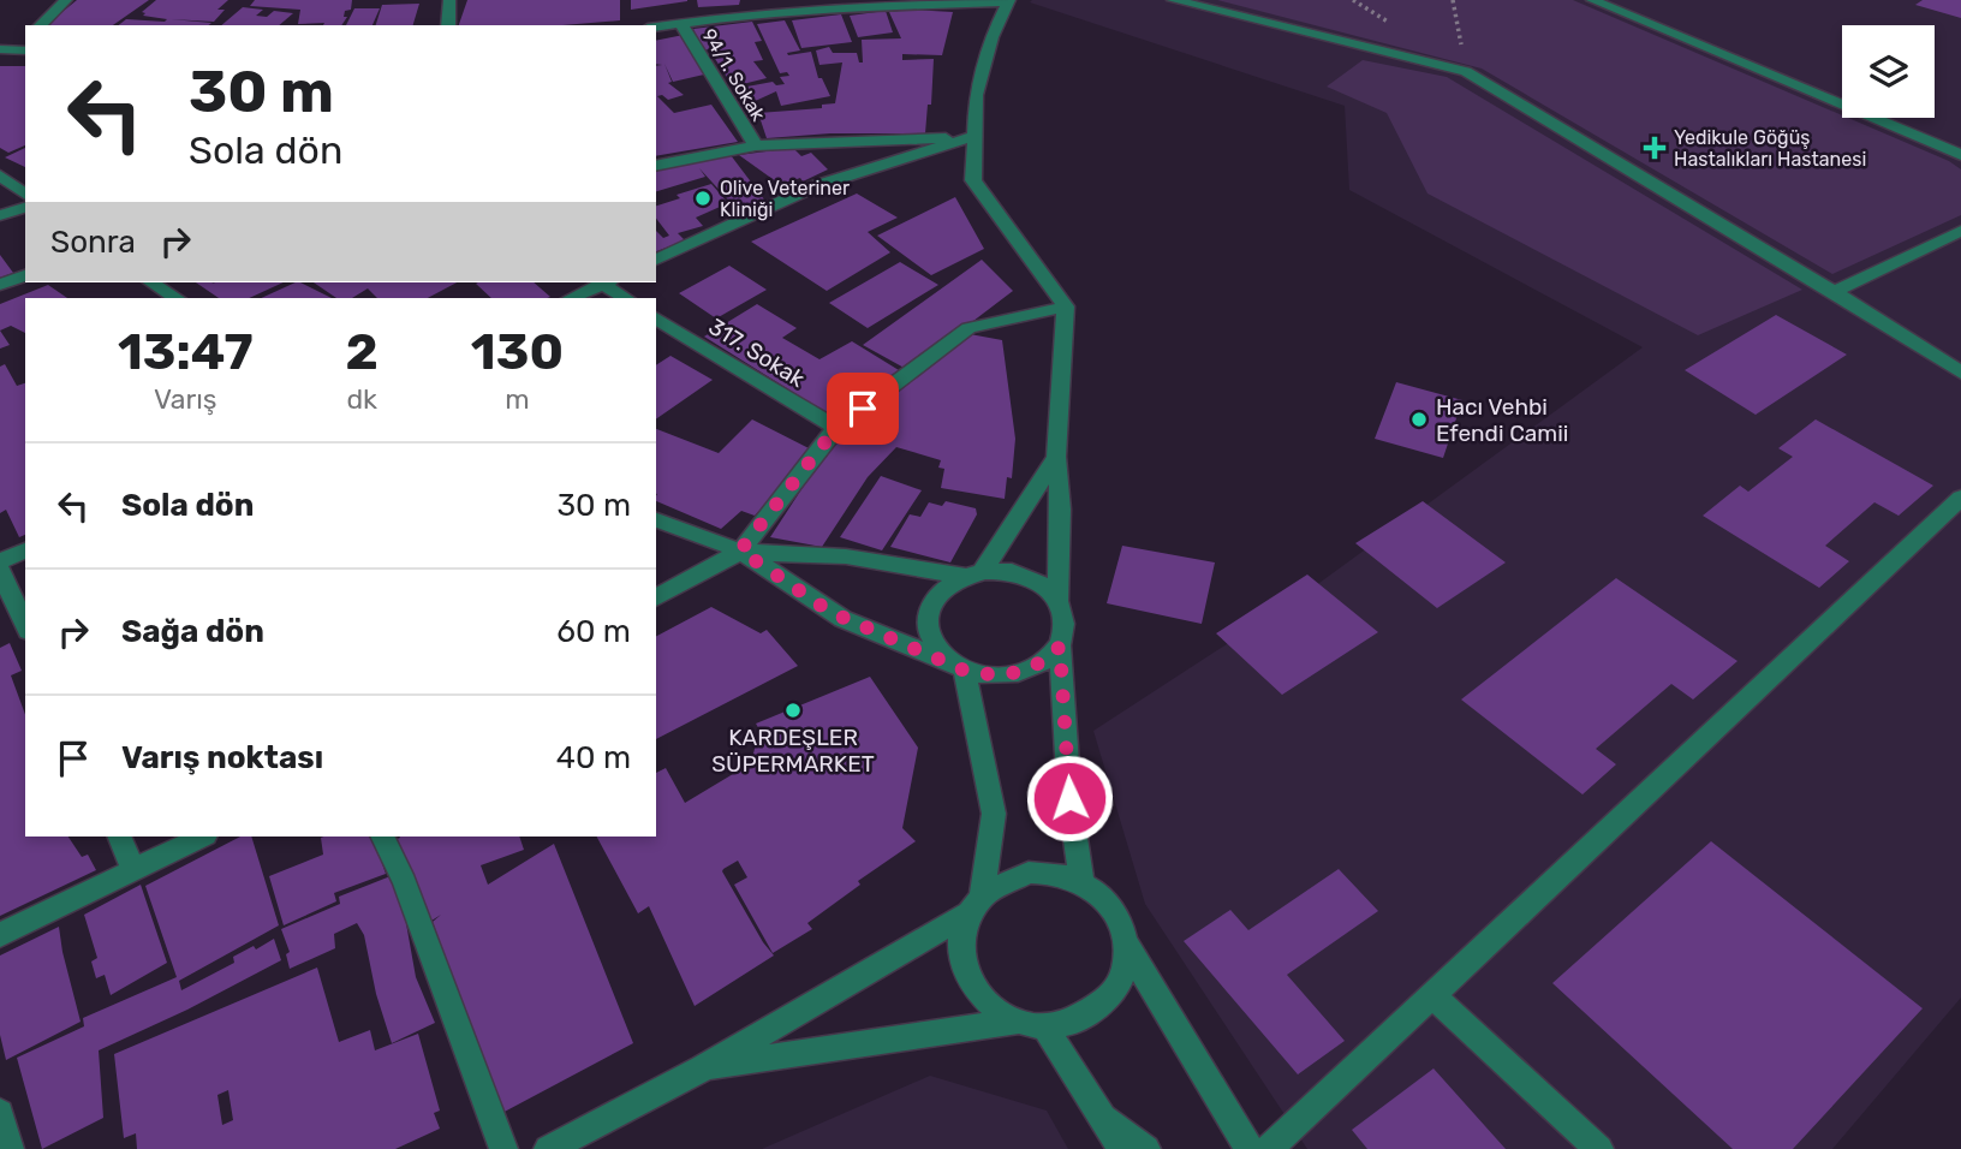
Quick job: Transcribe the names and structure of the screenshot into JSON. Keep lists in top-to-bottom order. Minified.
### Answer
{"streets":{"street":["94/1. Sokak","317. Sokak"]},"places":{"health":["Yedikule Göğüş Hastalıkları Hastanesi"],"other":["Olive Veteriner Kliniği","Hacı Vehbi Efendi Camii","KARDEŞLER SÜPERMARKET"]},"page":{"turn":["30 m","Sola dön"],"then":"Sonra","eta":["13:47","Varış","2","dk","130","m"],"list":[{"name":"Sola dön","value":"30 m"},{"name":"Sağa dön","value":"60 m"},{"name":"Varış noktası","value":"40 m"}]}}
